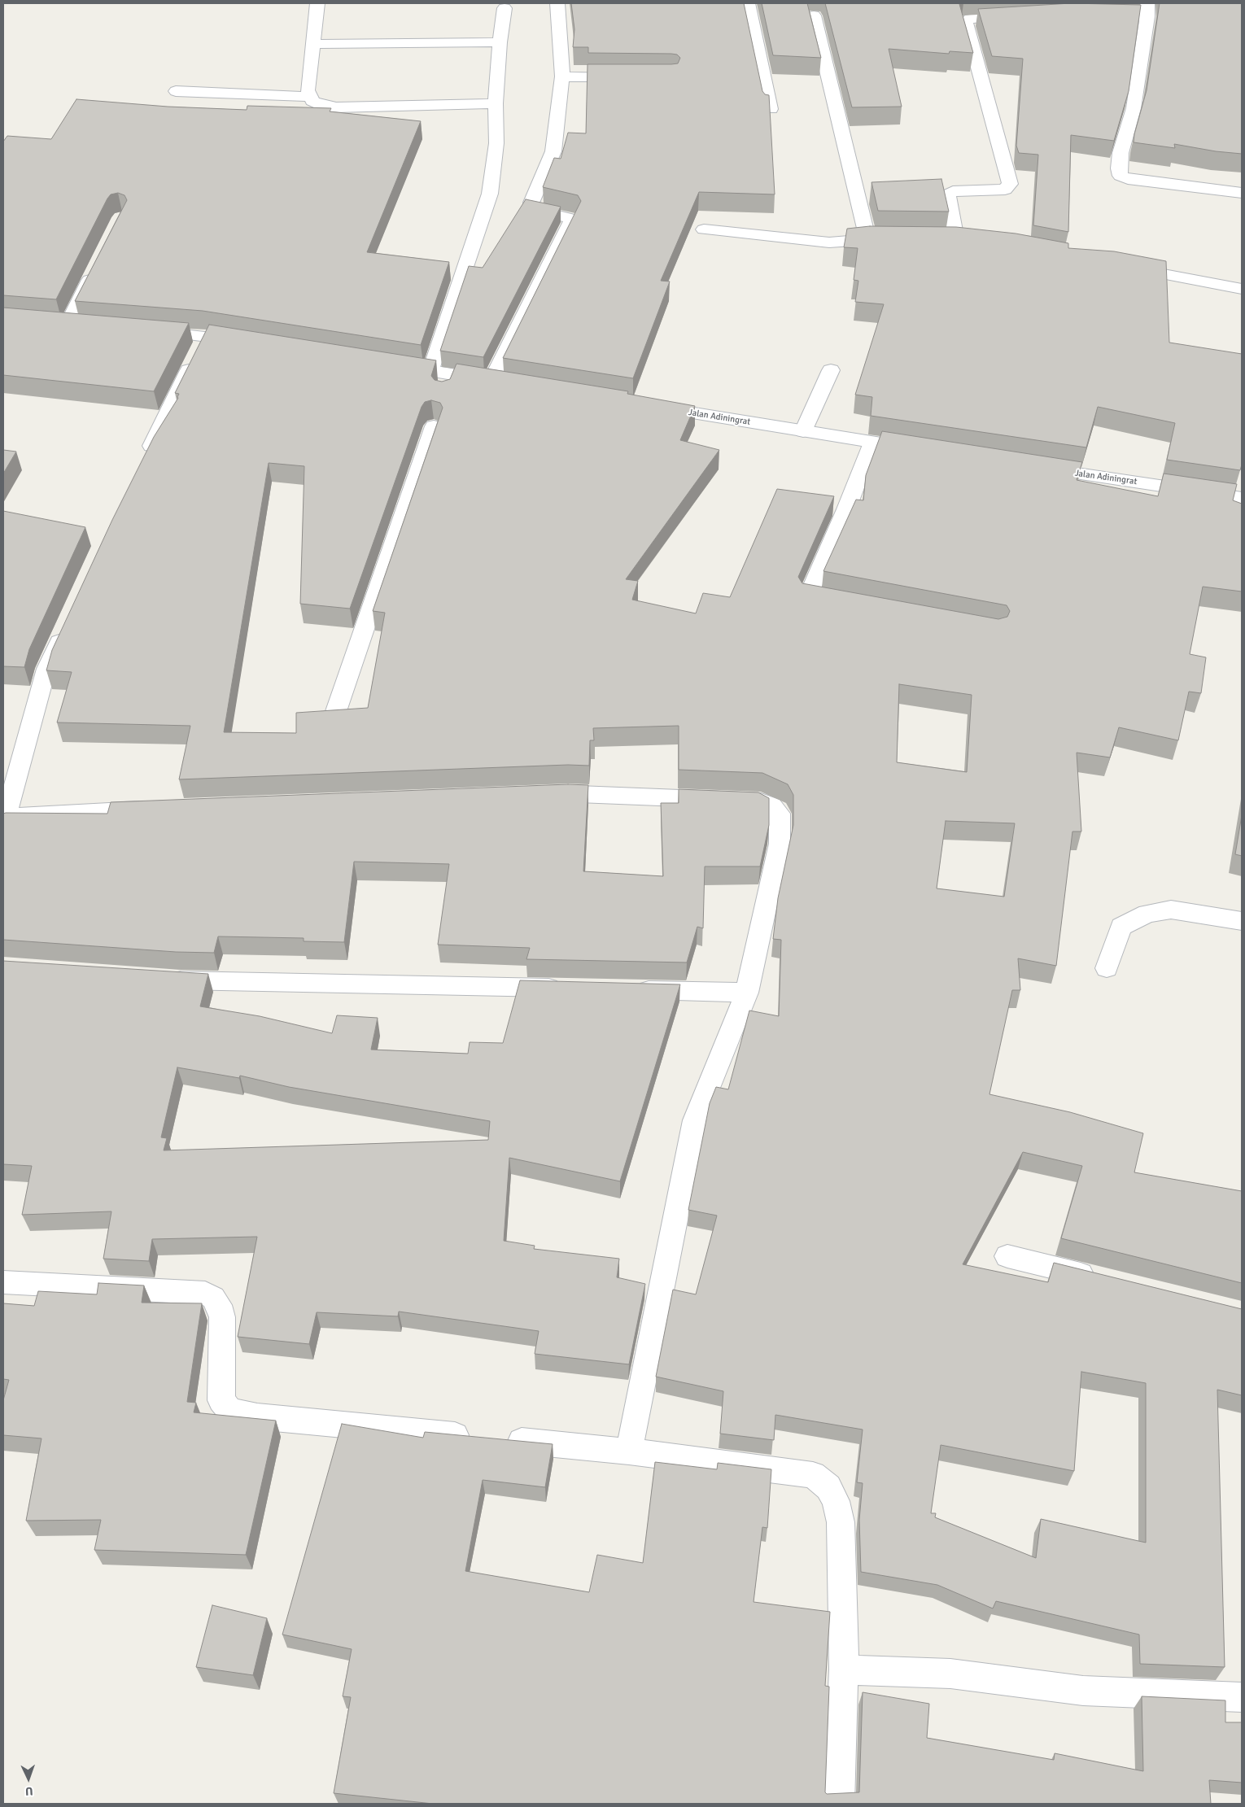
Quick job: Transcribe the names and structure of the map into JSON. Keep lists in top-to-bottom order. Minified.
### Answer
{"streets":{"street":["Jalan Adiningrat"]},"north":"bottom"}
